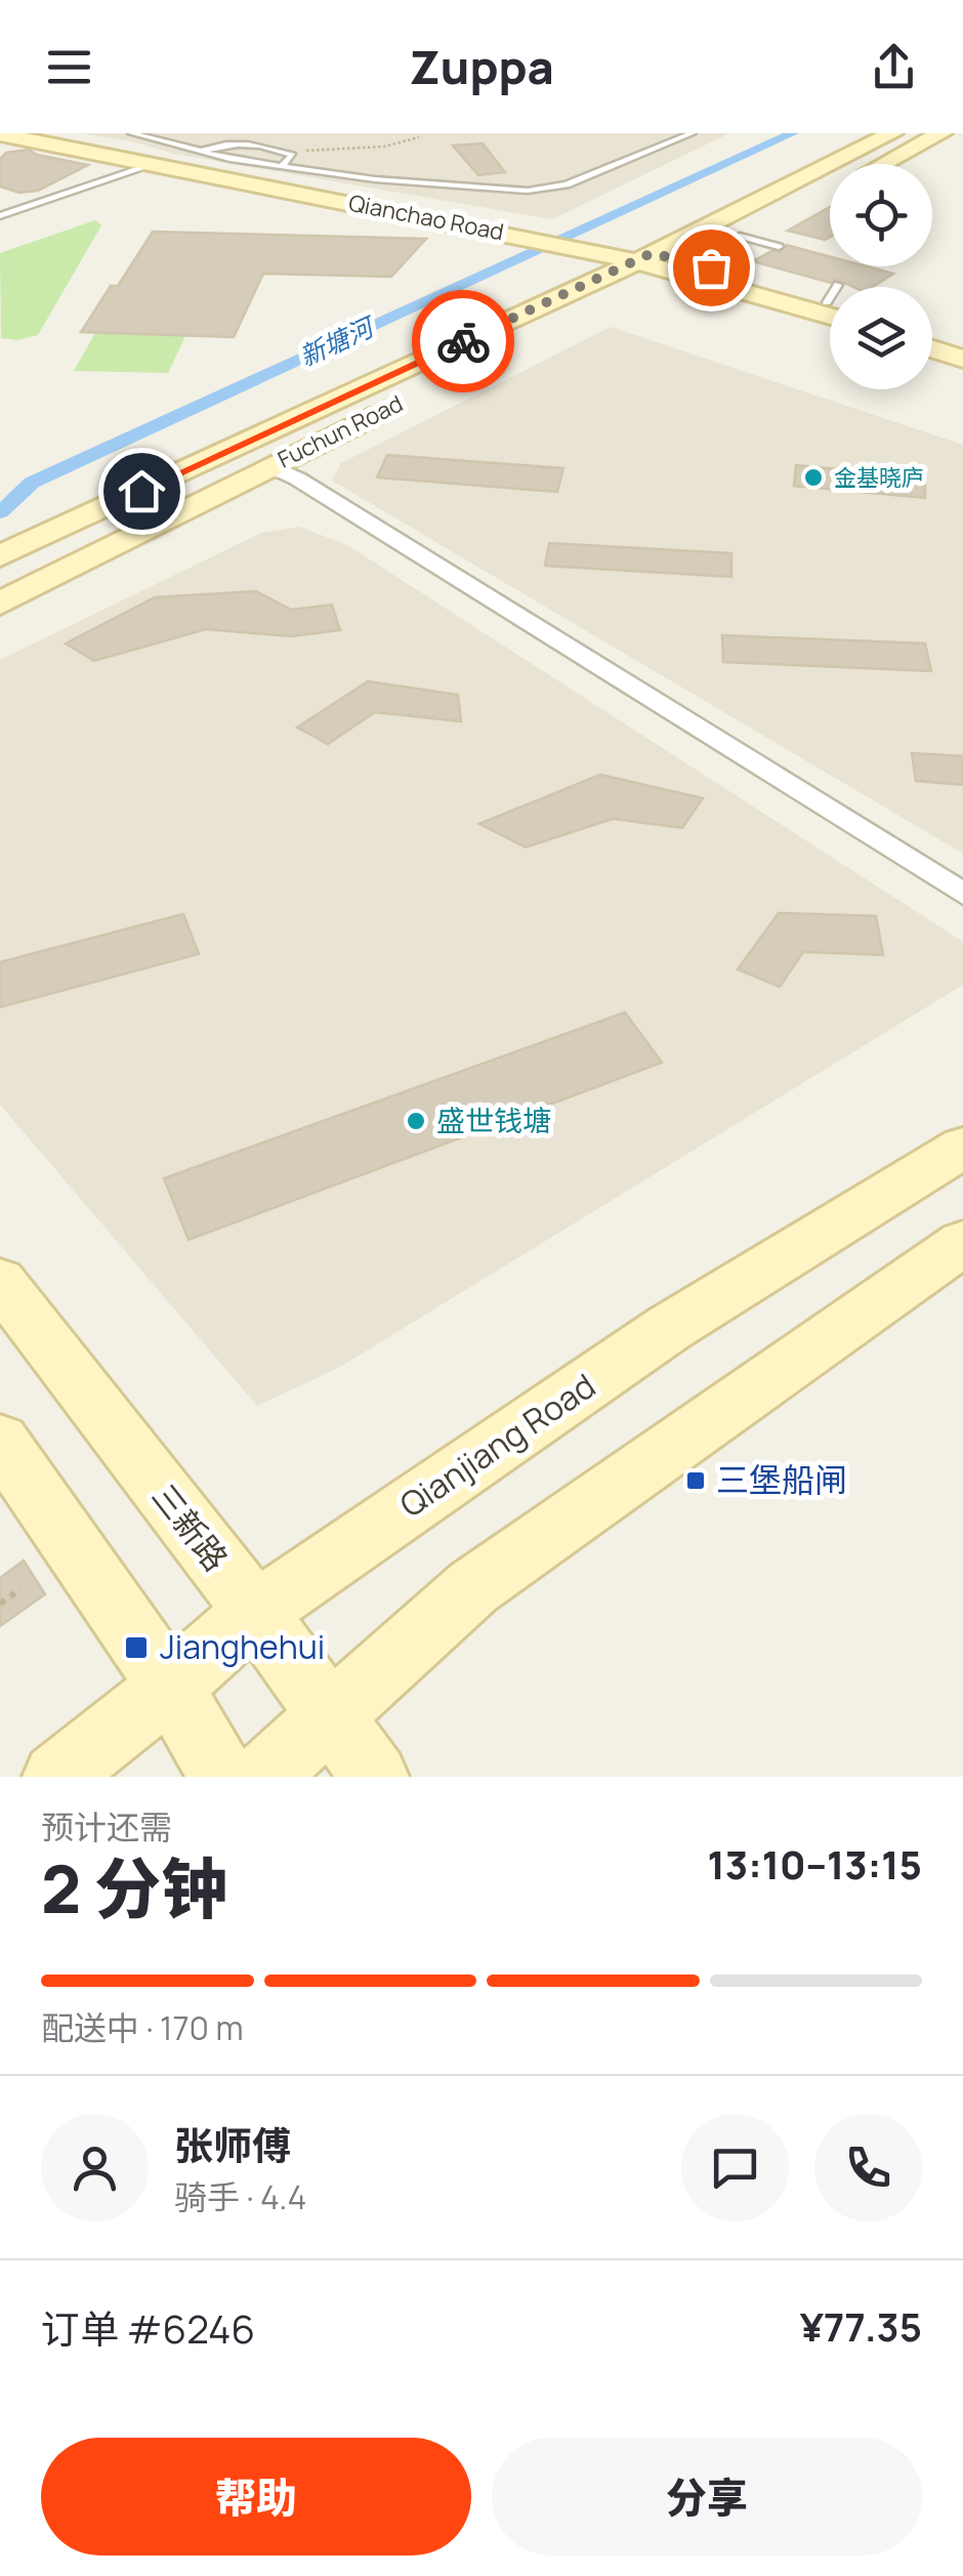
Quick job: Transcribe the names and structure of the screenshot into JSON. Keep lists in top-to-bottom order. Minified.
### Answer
{"streets":{"main road":["Qianchao Road","Fuchun Road","Qianjiang Road","三新路"]},"crossings":[["Qianchao Road","Fuchun Road"],["Qianjiang Road","三新路"]],"water":["新塘河"],"places":{"other":["金基晓庐","盛世钱塘"],"transit":["三堡船闸","Jianghehui"]},"page":{"header":"Zuppa","heading":["2 分钟","预计还需","13:10–13:15"],"panel":["张师傅","骑手 · 4.4","订单 #6246","¥77.35"],"bar":"配送中 · 170 m","buttons":["帮助","分享"]}}
